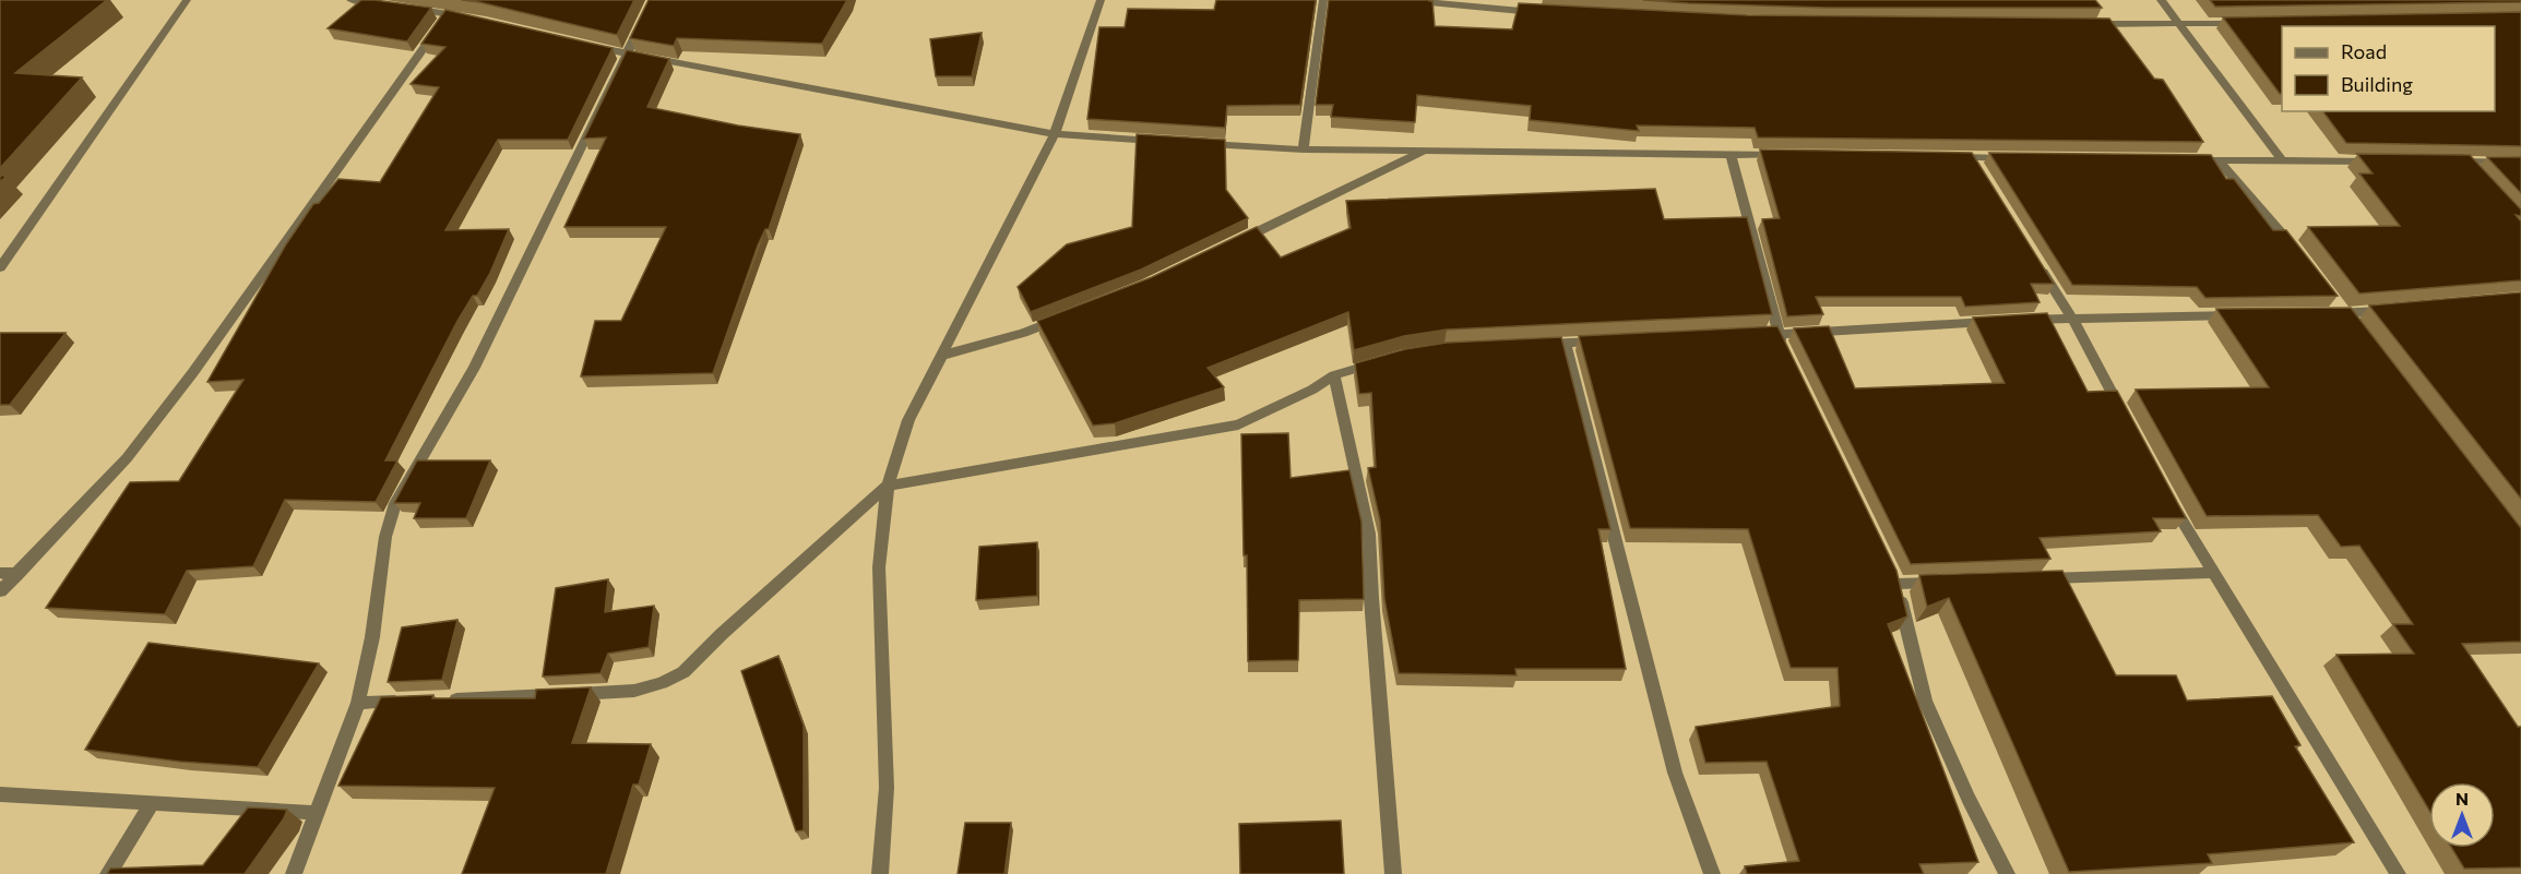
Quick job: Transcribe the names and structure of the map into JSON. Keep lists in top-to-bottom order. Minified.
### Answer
{"legend":["Road","Building"],"north":"top"}
